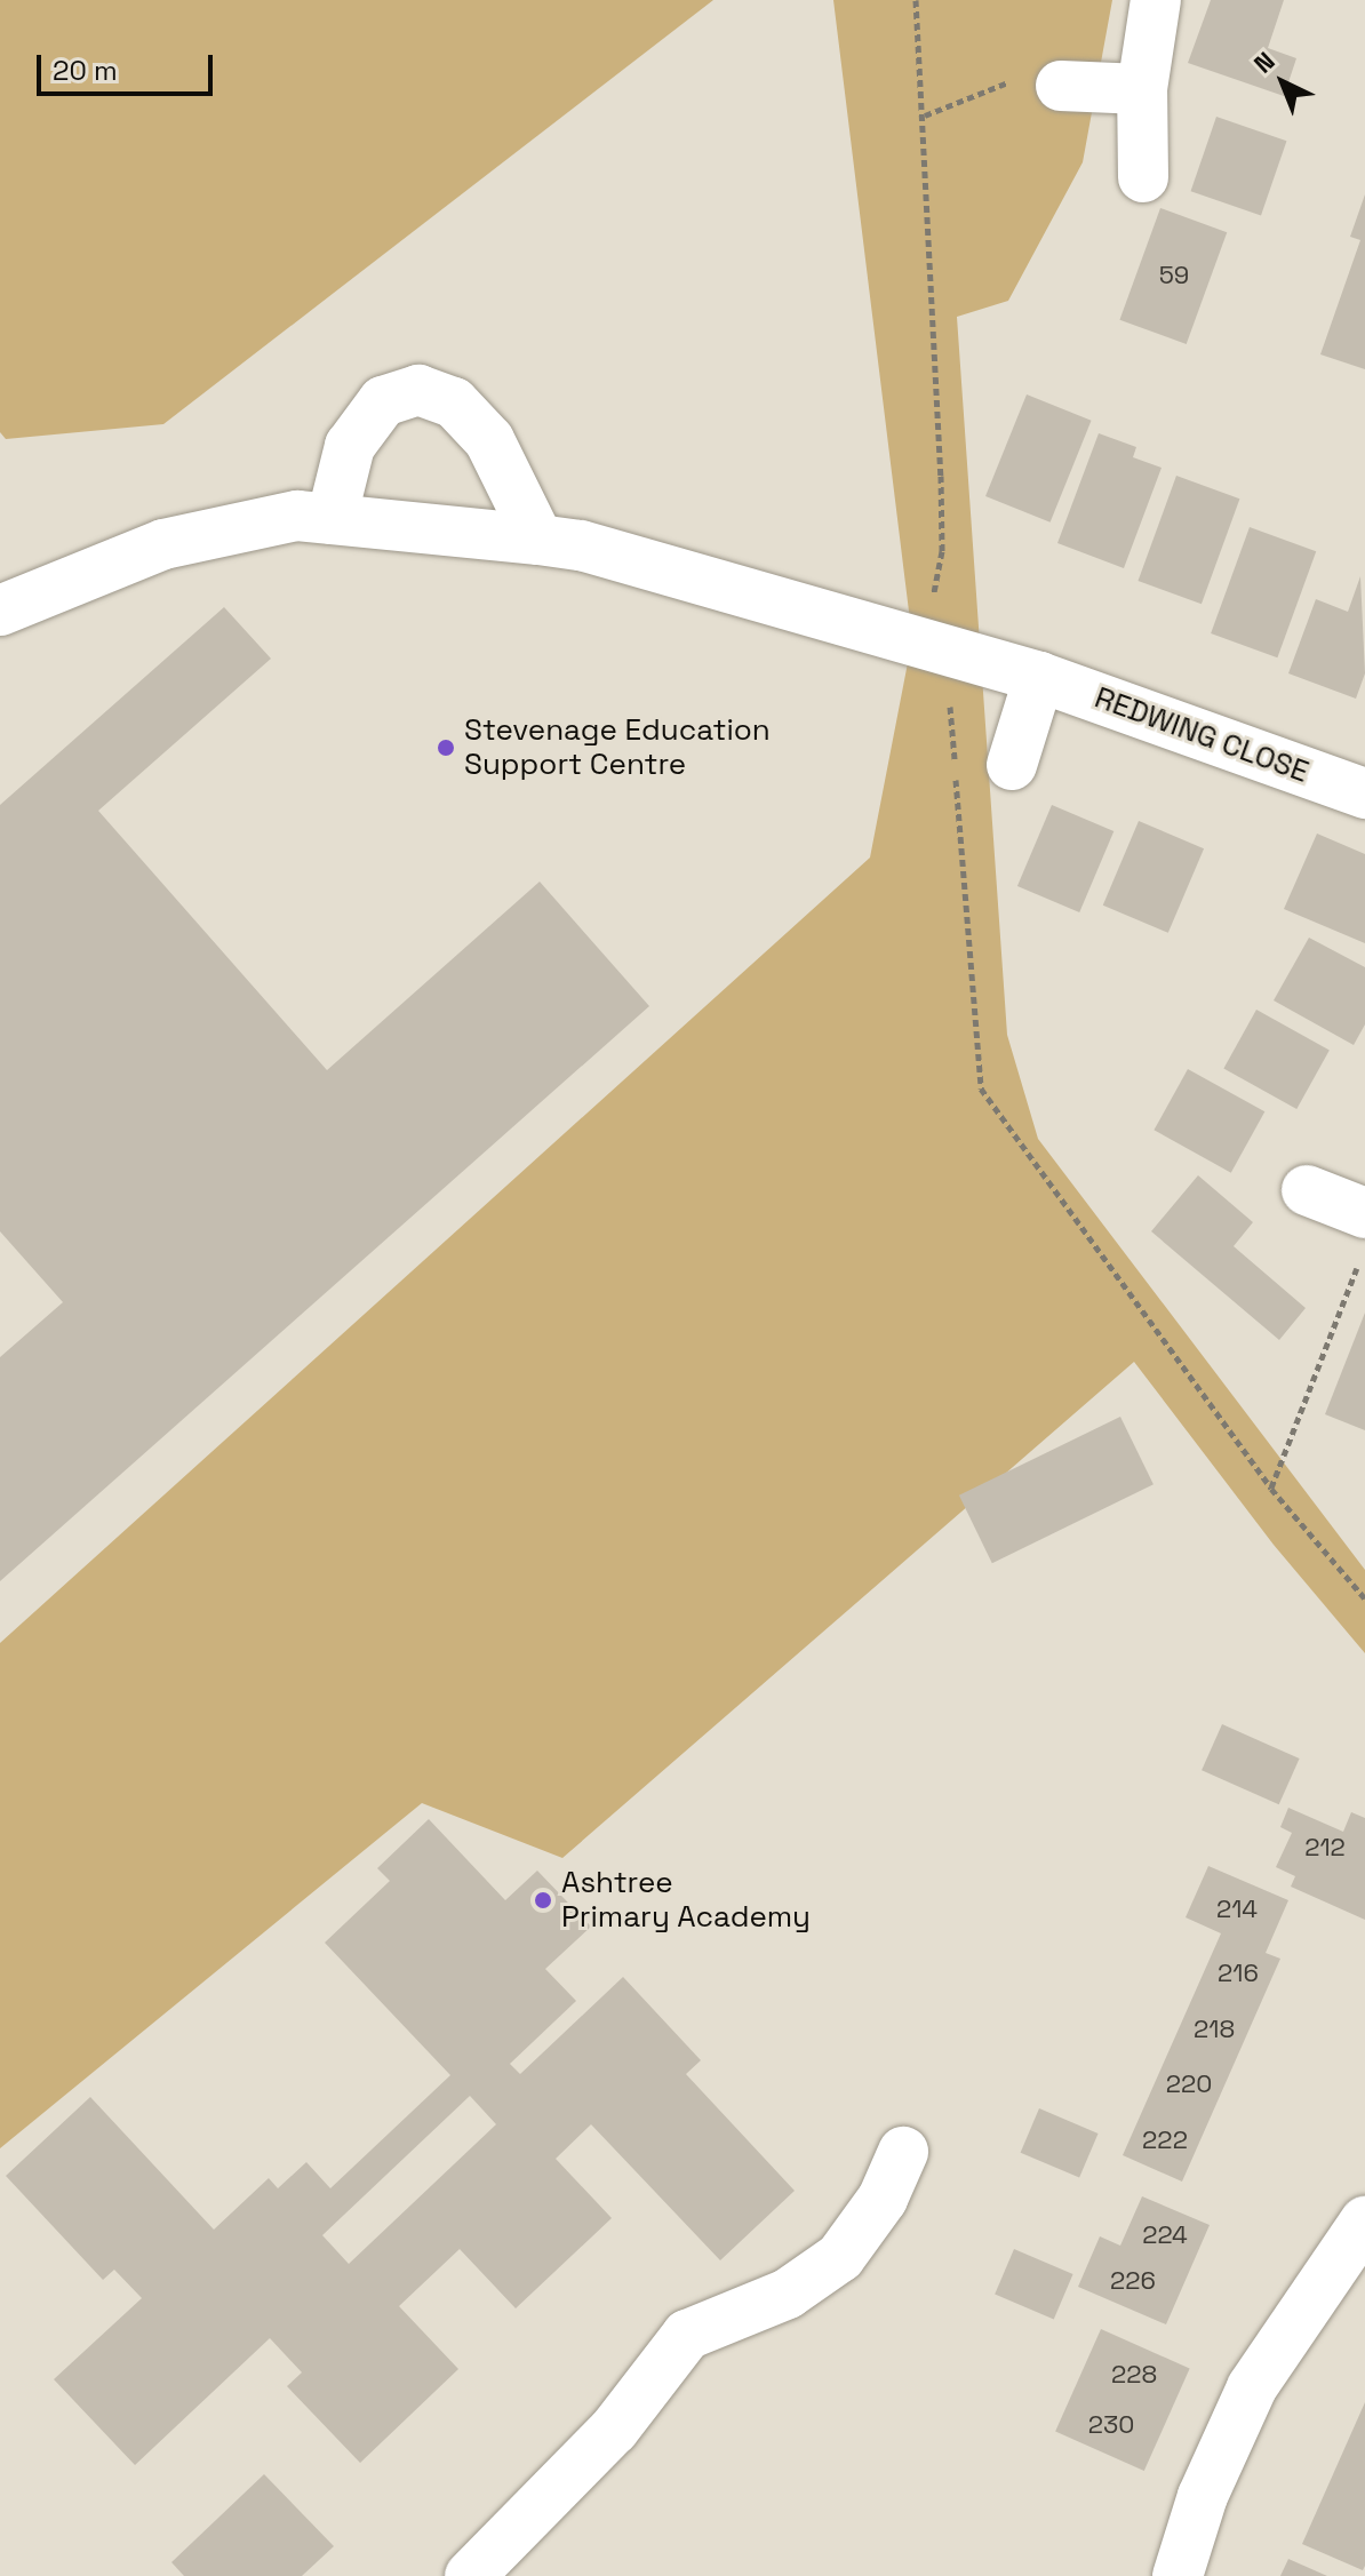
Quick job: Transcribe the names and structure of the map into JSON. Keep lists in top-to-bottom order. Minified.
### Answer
{"streets":{"street":["REDWING CLOSE"]},"places":["Stevenage Education Support Centre","Ashtree Primary Academy"],"house_numbers":["59","212","214","216","218","220","222","224","226","228","230"],"scale_bar":"20 m","north":"top left"}
